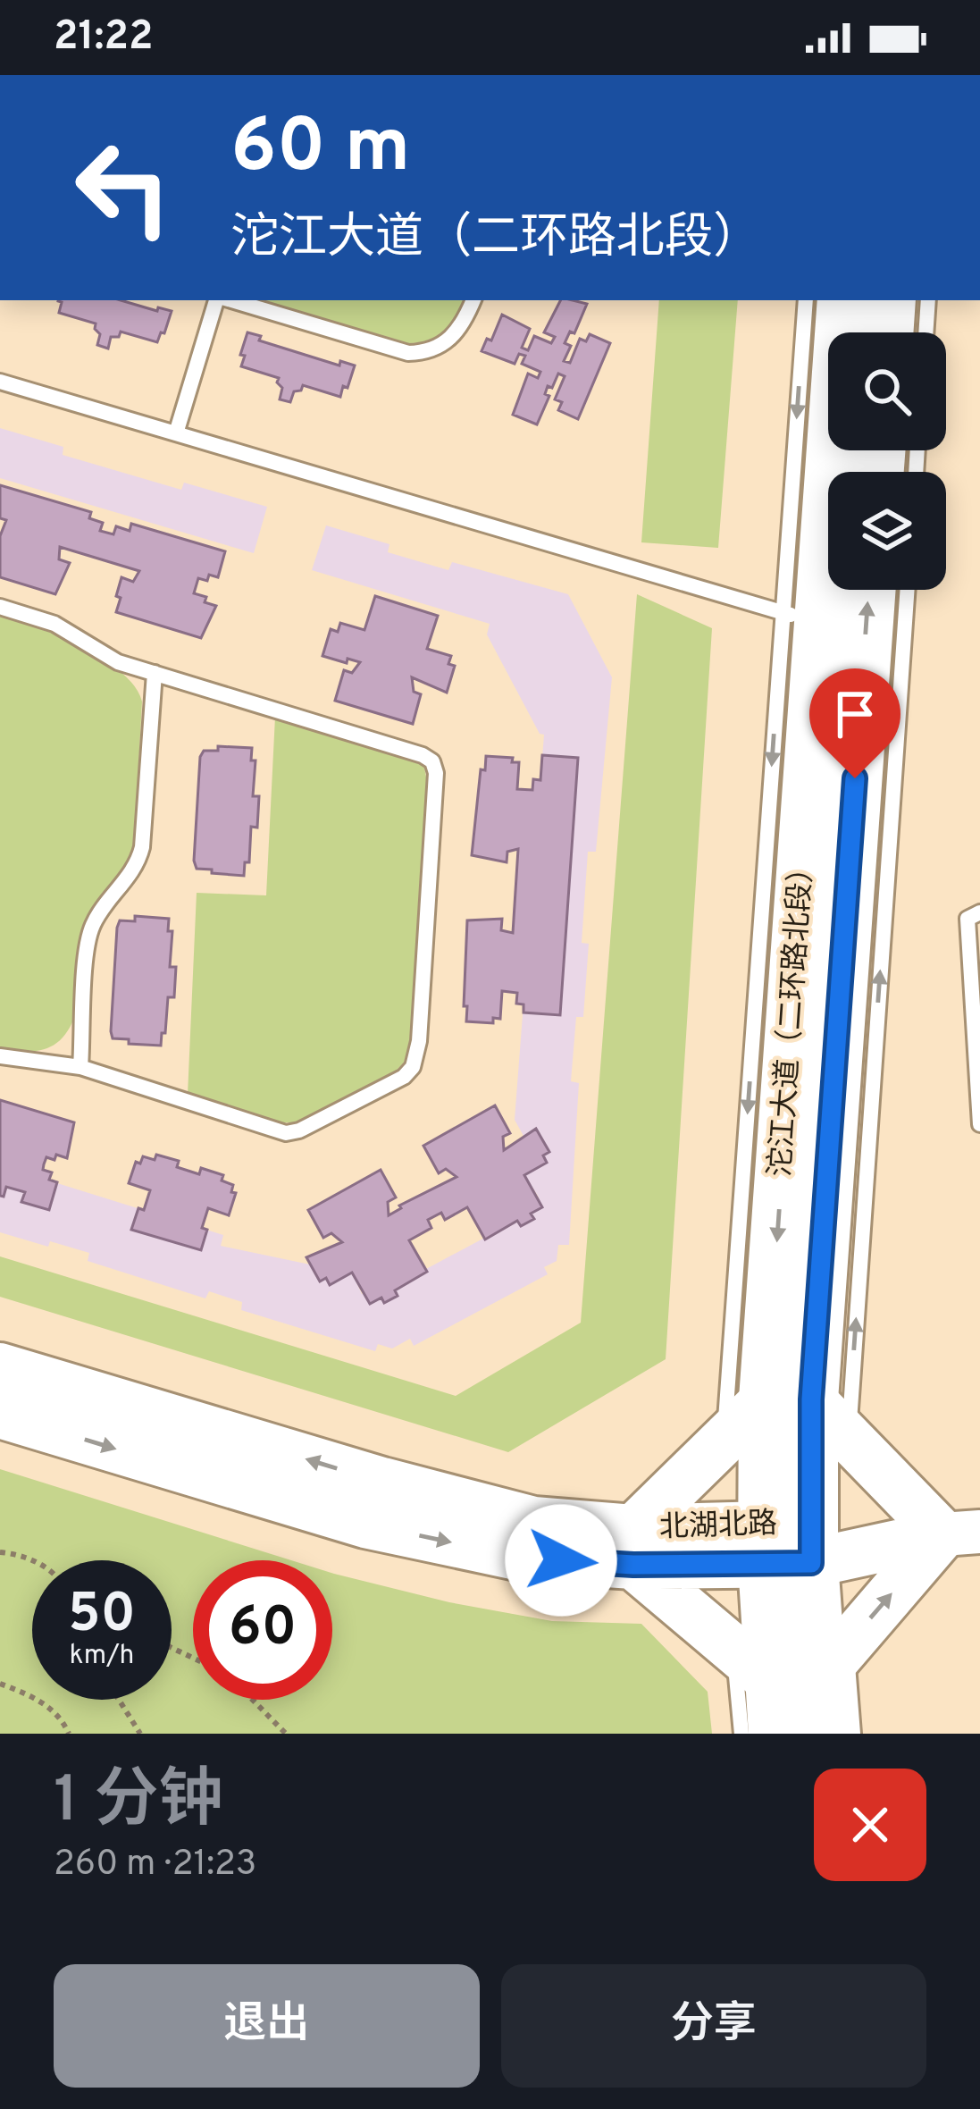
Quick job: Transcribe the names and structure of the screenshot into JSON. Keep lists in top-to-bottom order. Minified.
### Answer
{"streets":{"highway":["沱江大道（二环路北段）"],"main road":["北湖北路"]},"crossings":[["沱江大道（二环路北段）","北湖北路"]],"page":{"status":"21:22","turn":["60 m","沱江大道（二环路北段）"],"speed":"50 km/h","limit":"60","heading":["1 分钟","260 m · 21:23"],"buttons":["退出","分享"]}}
